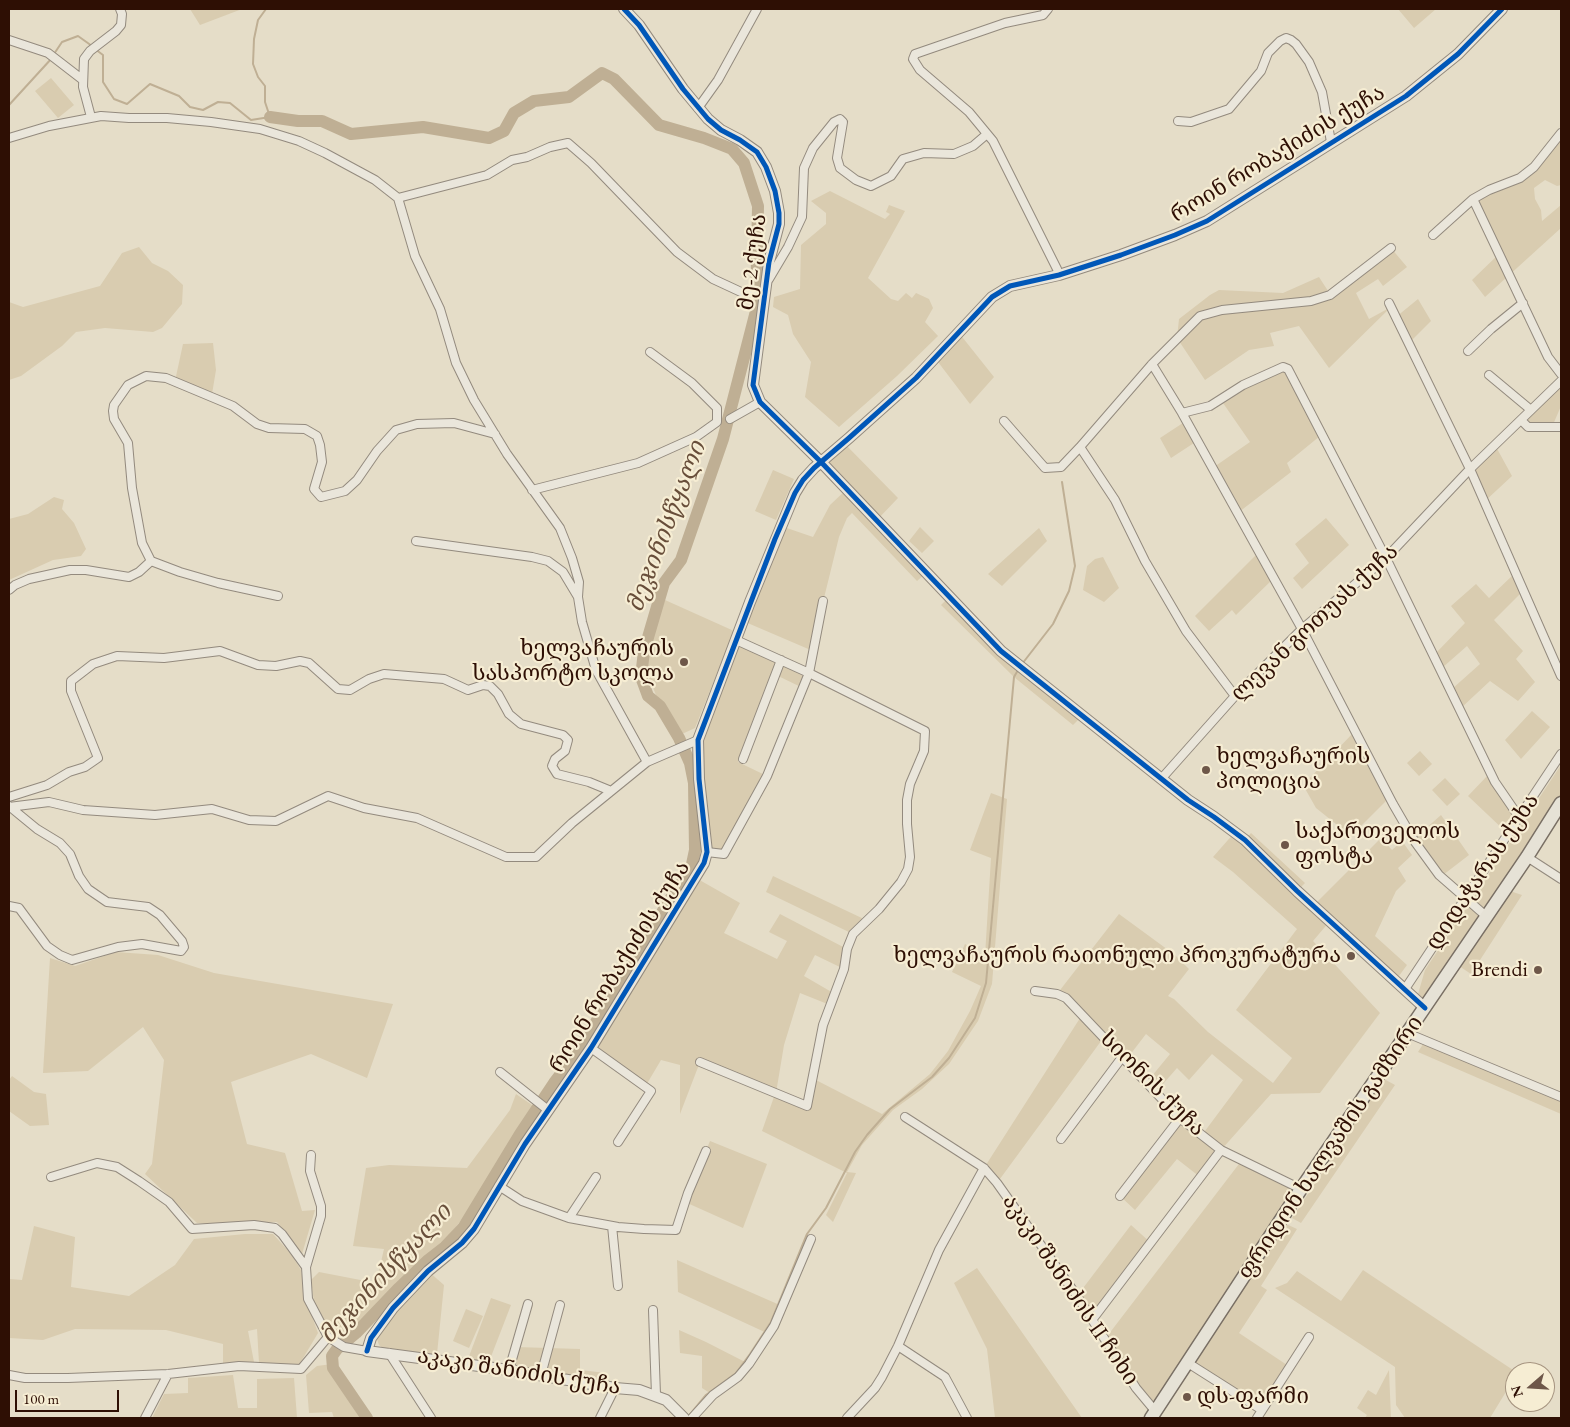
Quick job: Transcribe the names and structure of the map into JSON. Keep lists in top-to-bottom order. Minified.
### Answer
{"streets":{"main road":["ფრიდონ ხალვაშის გამზირი"],"street":["როინ რობაქიძის ქუჩა","მე-2 ქუჩა","ლევან გოთუას ქუჩა","დიდაჭარას ქუხა","სიონის ქუჩა","აკაკი შანიძის II ჩიხი","აკაკი შანიძის ქუჩა"]},"crossings":[["როინ რობაქიძის ქუჩა","აკაკი შანიძის ქუჩა"],["სიონის ქუჩა","ფრიდონ ხალვაშის გამზირი"],["ფრიდონ ხალვაშის გამზირი","აკაკი შანიძის II ჩიხი"]],"water":["მეჯინისწყალი"],"places":["ხელვაჩაურის სასპორტო სკოლა","ხელვაჩაურის პოლიცია","საქართველოს ფოსტა","ხელვაჩაურის რაიონული პროკურატურა","Brendi","დს-ფარმი"],"scale_bar":"100 m","north":"left"}
